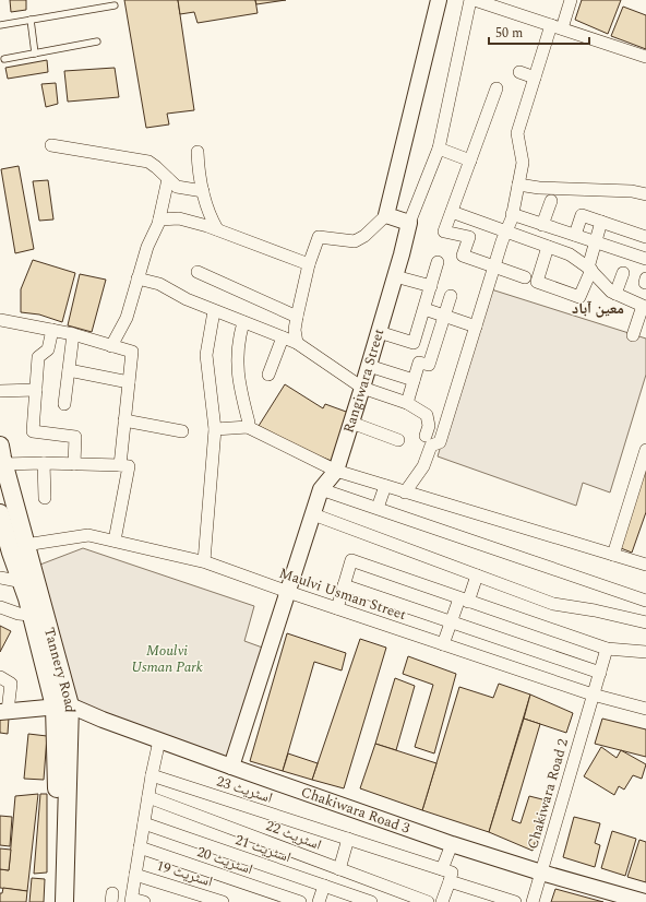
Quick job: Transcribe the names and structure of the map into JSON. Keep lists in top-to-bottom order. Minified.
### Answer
{"streets":{"main road":["Tannery Road"],"street":["Rangiwara Street","Maulvi Usman Street","اسٹریٹ 23","Chakiwara Road 2","Chakiwara Road 3","اسٹریٹ 22","اسٹریٹ 21","اسٹریٹ 20","اسٹریٹ 19"]},"crossings":[["Rangiwara Street","Maulvi Usman Street"],["Rangiwara Street","Chakiwara Road 3"],["Maulvi Usman Street","Tannery Road"],["Maulvi Usman Street","Chakiwara Road 2"],["Tannery Road","Chakiwara Road 3"],["Chakiwara Road 2","Chakiwara Road 3"]],"districts":["معین آباد"],"parks":["Moulvi Usman Park"],"scale_bar":"50 m"}
